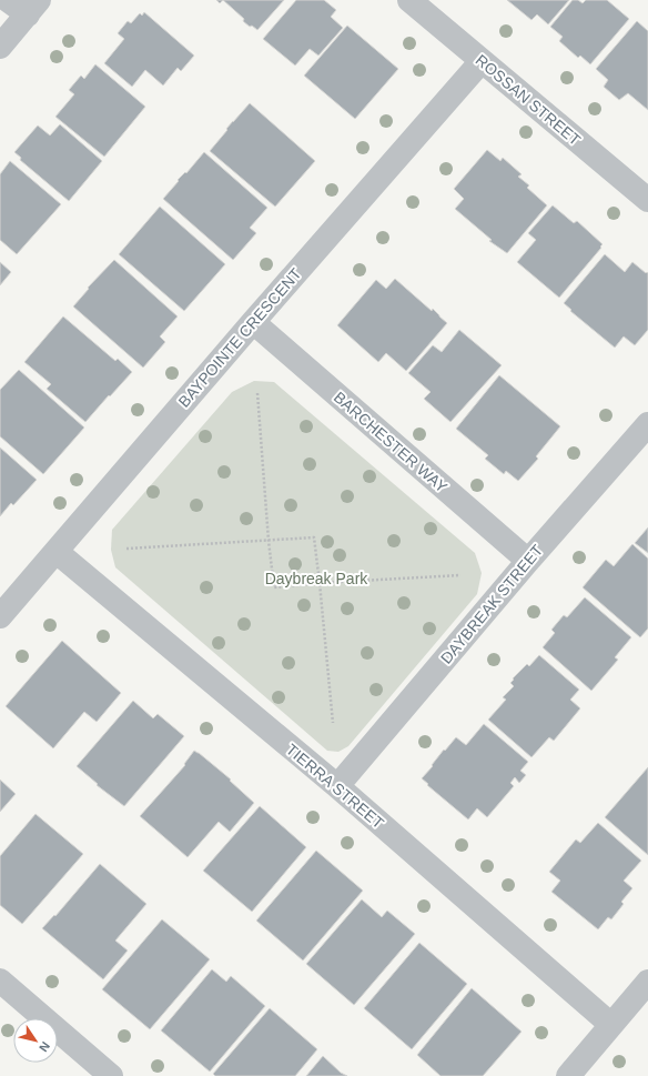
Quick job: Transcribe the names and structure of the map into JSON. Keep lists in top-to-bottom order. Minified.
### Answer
{"streets":{"street":["ROSSAN STREET","BAYPOINTE CRESCENT","BARCHESTER WAY","DAYBREAK STREET","TIERRA STREET"]},"crossings":[["ROSSAN STREET","BAYPOINTE CRESCENT"],["BAYPOINTE CRESCENT","BARCHESTER WAY"],["BAYPOINTE CRESCENT","TIERRA STREET"],["BARCHESTER WAY","DAYBREAK STREET"],["DAYBREAK STREET","TIERRA STREET"]],"parks":["Daybreak Park"],"north":"bottom right"}
